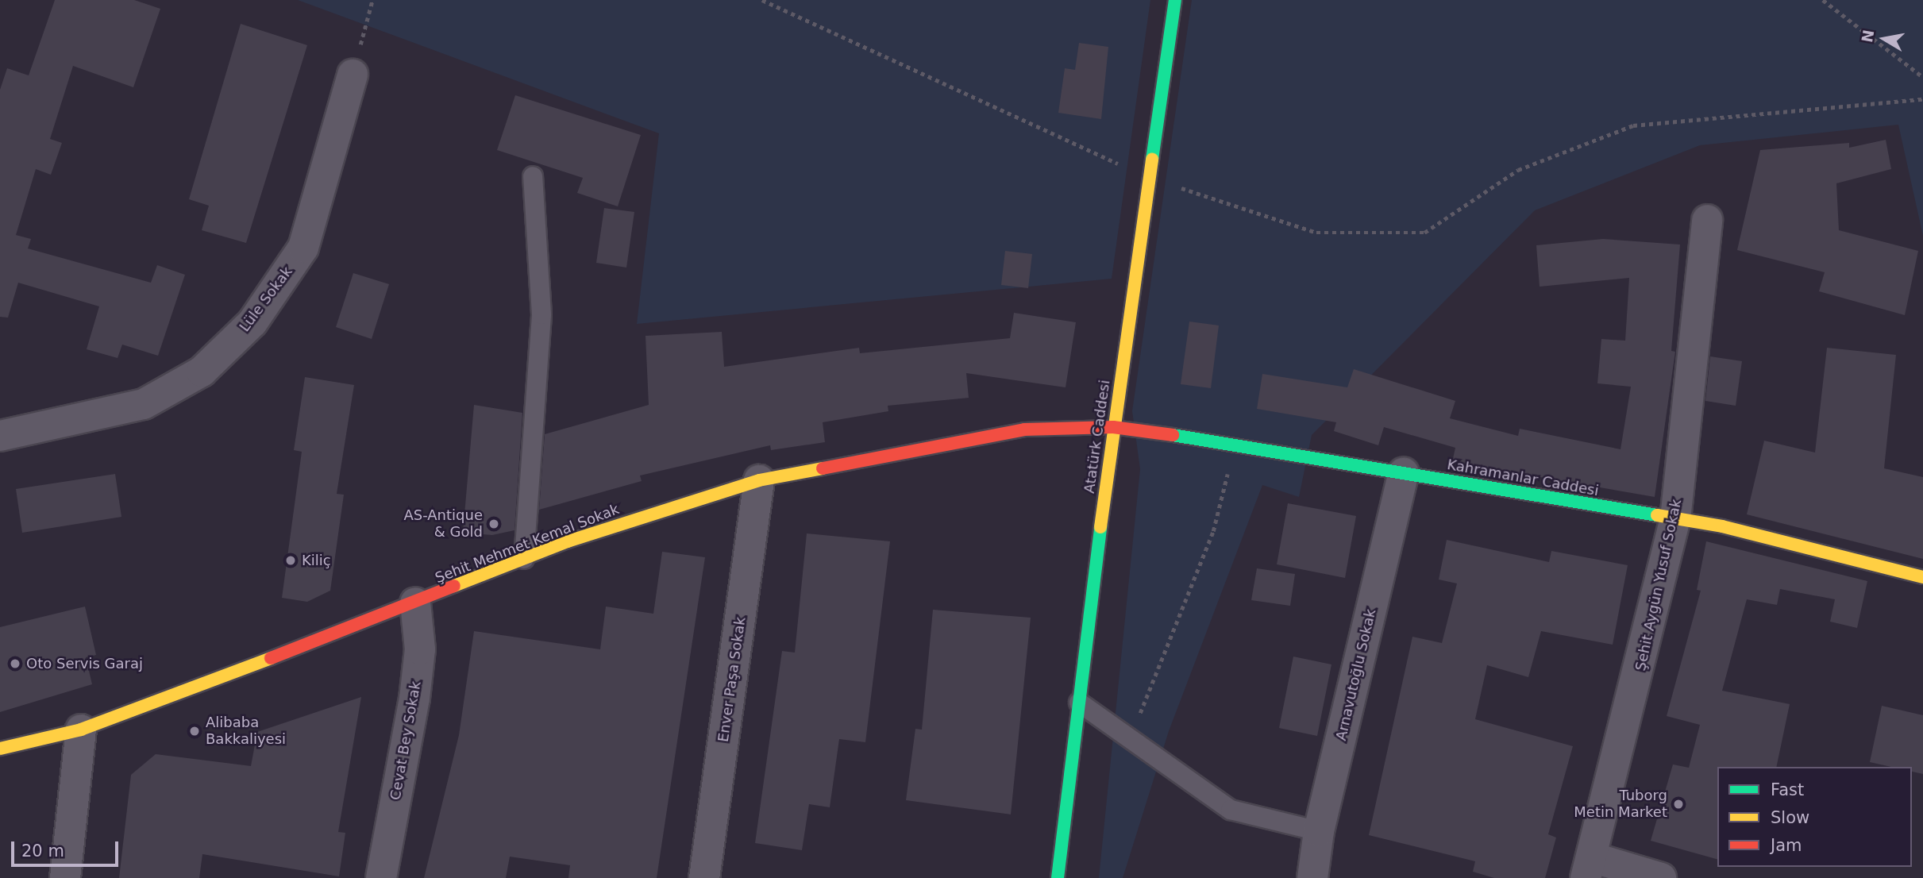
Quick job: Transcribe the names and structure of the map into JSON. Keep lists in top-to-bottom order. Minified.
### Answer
{"streets":{"street":["Lüle Sokak","Atatürk Caddesi","Kahramanlar Caddesi","Şehit Mehmet Kemal Sokak","Şehit Aygün Yusuf Sokak","Arnavutoğlu Sokak","Enver Paşa Sokak","Cevat Bey Sokak"]},"crossings":[["Atatürk Caddesi","Kahramanlar Caddesi"],["Atatürk Caddesi","Şehit Mehmet Kemal Sokak"],["Kahramanlar Caddesi","Şehit Mehmet Kemal Sokak"],["Kahramanlar Caddesi","Şehit Aygün Yusuf Sokak"],["Kahramanlar Caddesi","Arnavutoğlu Sokak"],["Şehit Mehmet Kemal Sokak","Enver Paşa Sokak"],["Şehit Mehmet Kemal Sokak","Cevat Bey Sokak"]],"places":["AS-Antique & Gold","Kiliç","Oto Servis Garaj","Alibaba Bakkaliyesi","Tuborg Metin Market"],"legend":["Fast","Slow","Jam"],"scale_bar":"20 m","north":"left"}
